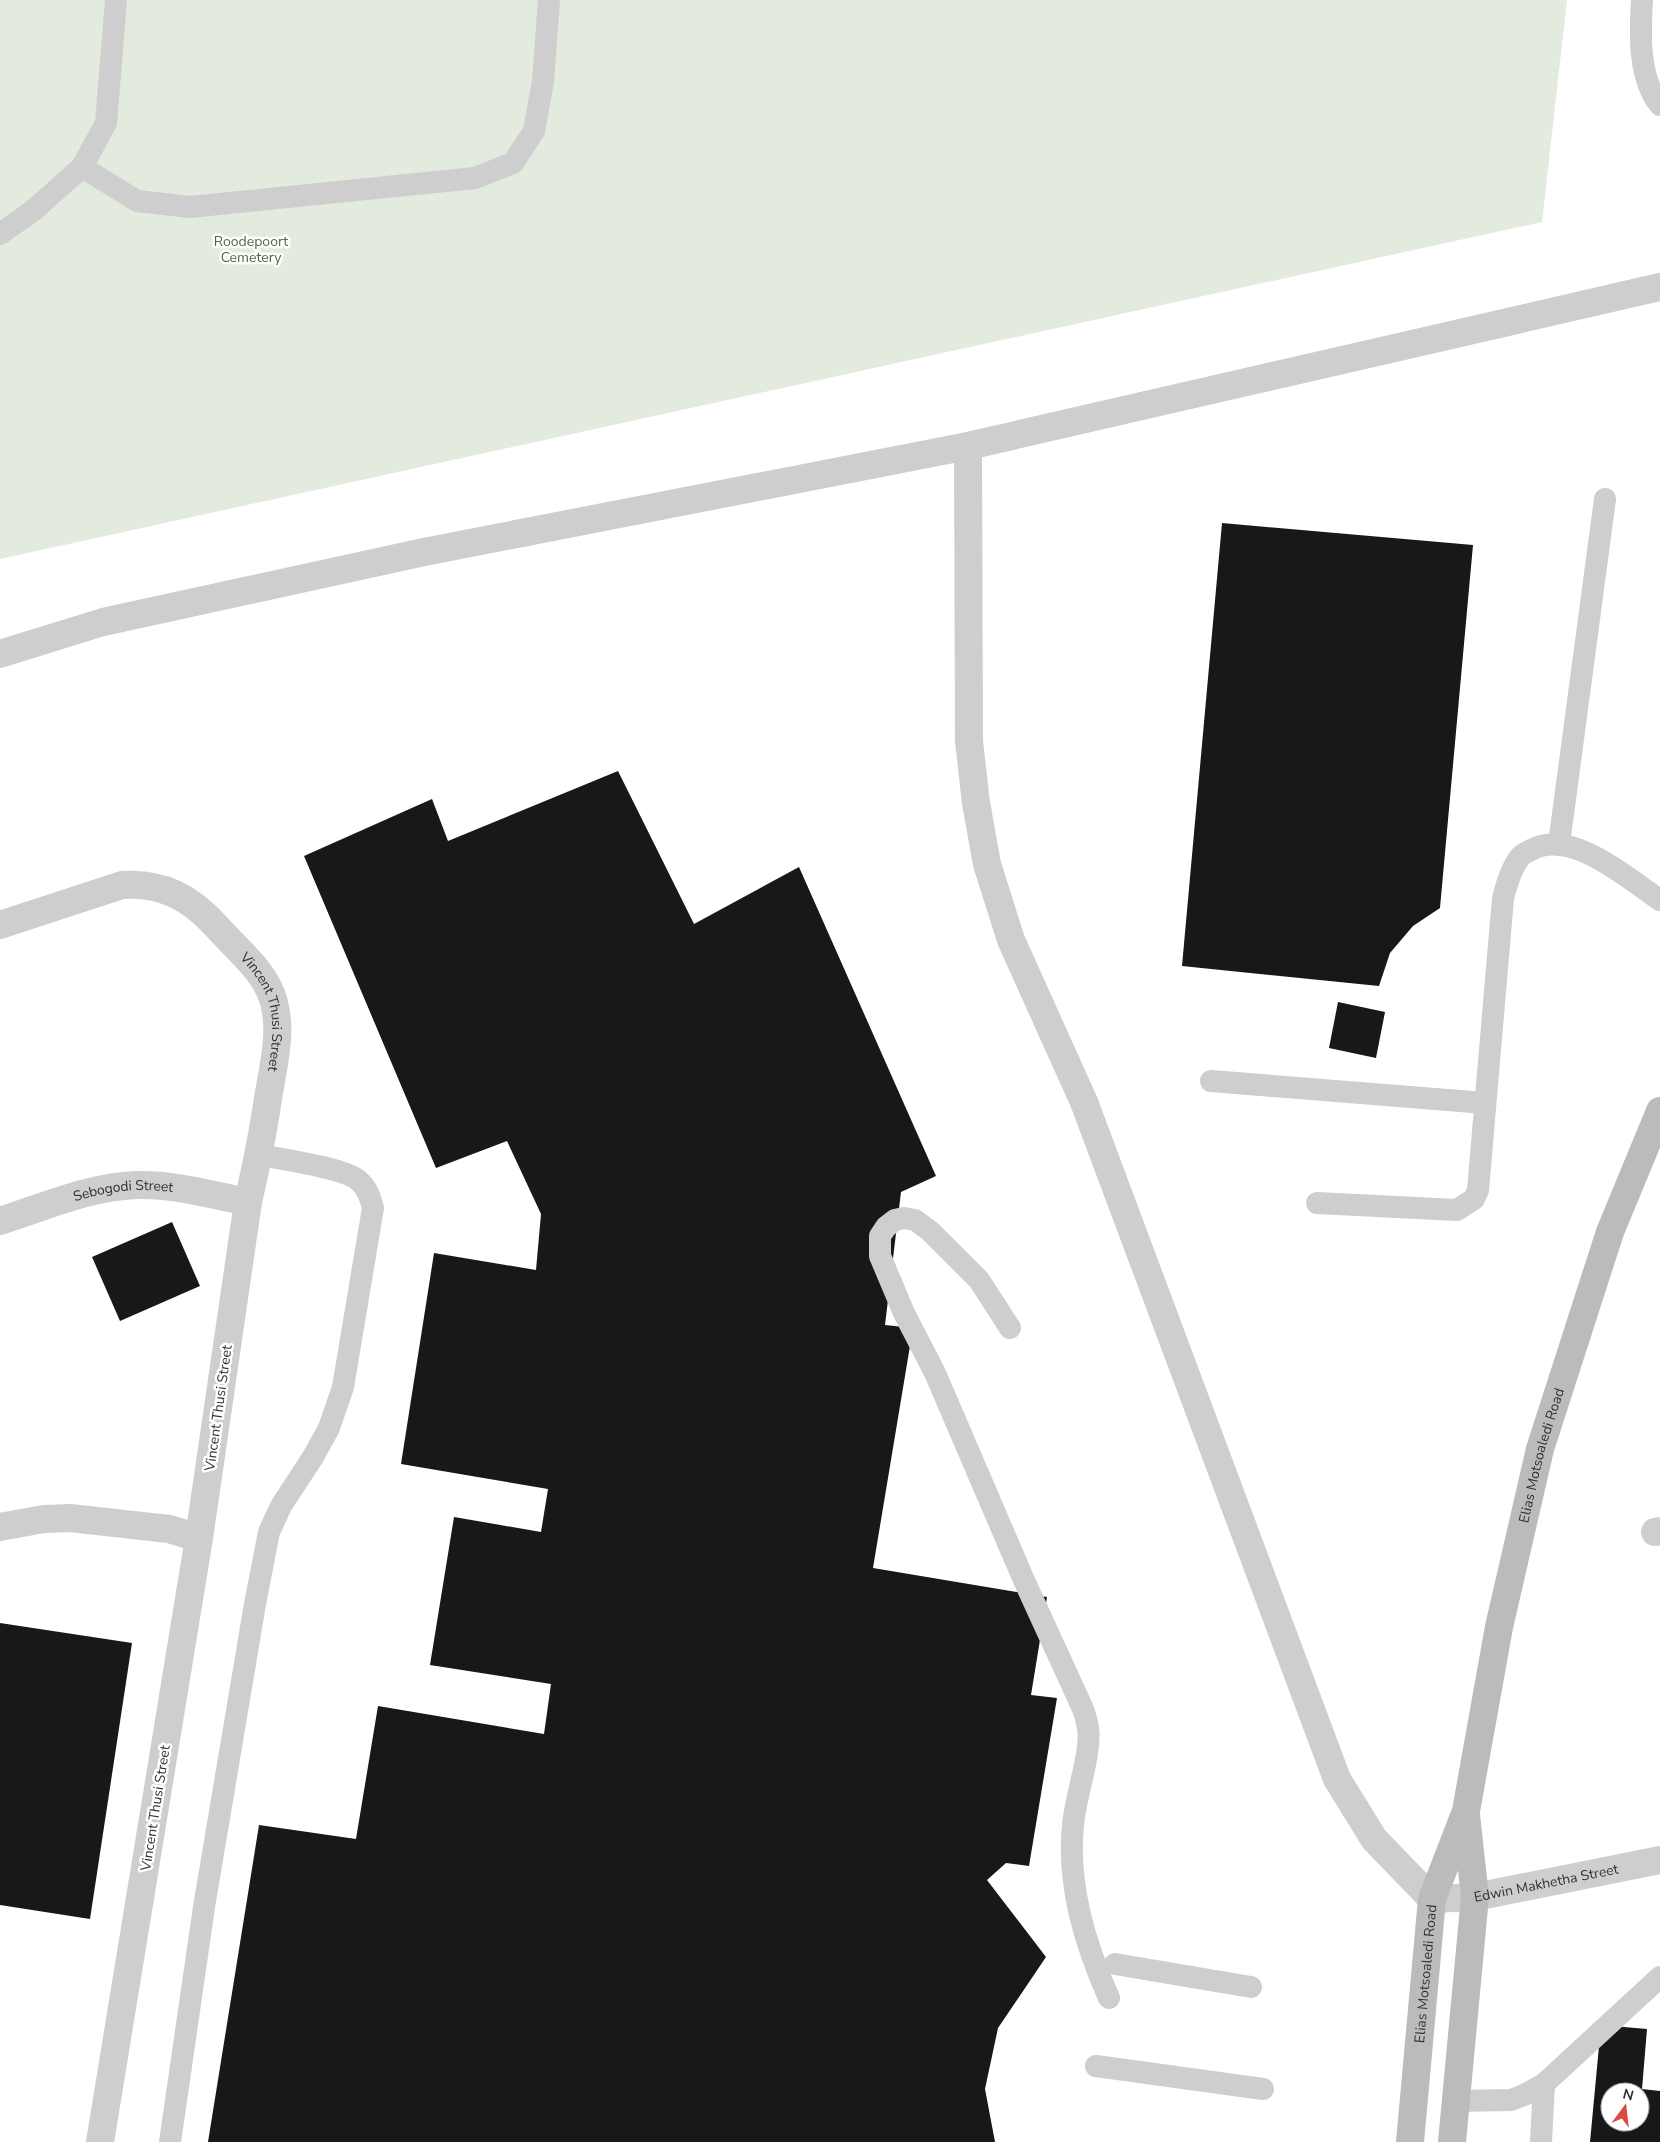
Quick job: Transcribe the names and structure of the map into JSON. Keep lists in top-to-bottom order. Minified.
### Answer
{"streets":{"main road":["Elias Motsoaledi Road"],"street":["Vincent Thusi Street","Sebogodi Street","Edwin Makhetha Street"]},"crossings":[["Vincent Thusi Street","Sebogodi Street"],["Elias Motsoaledi Road","Edwin Makhetha Street"]],"parks":["Roodepoort Cemetery"],"north":"top"}
